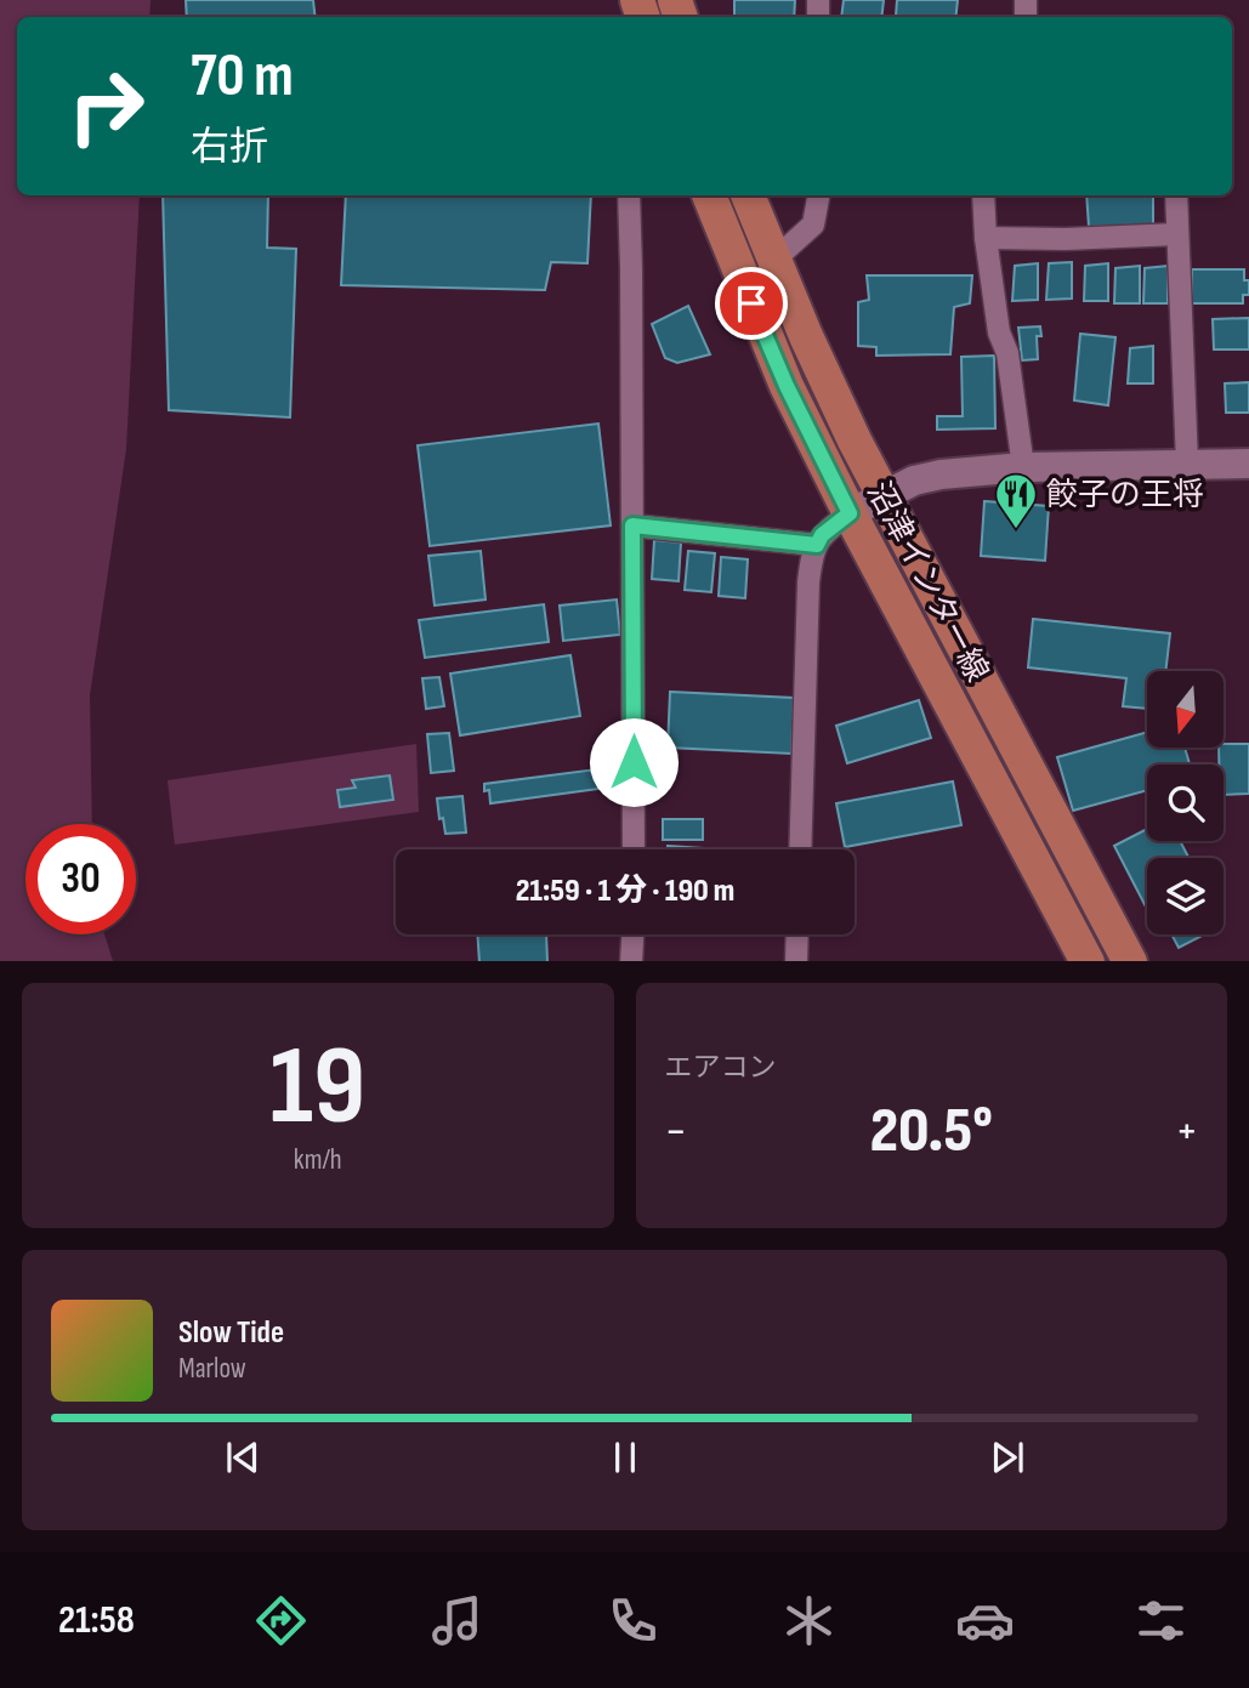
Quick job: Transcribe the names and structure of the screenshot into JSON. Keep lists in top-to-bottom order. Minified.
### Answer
{"streets":{"main road":["沼津インター線"]},"places":{"restaurant":["餃子の王将"]},"north":"bottom","page":{"turn":["70 m","右折"],"limit":"30","trip":"21:59 · 1 分 · 190 m","tile":[["19","km/h"],"エアコン"],"heat":["−","20.5°","+"],"song":["Slow Tide","Marlow"],"tabs":"21:58"}}
